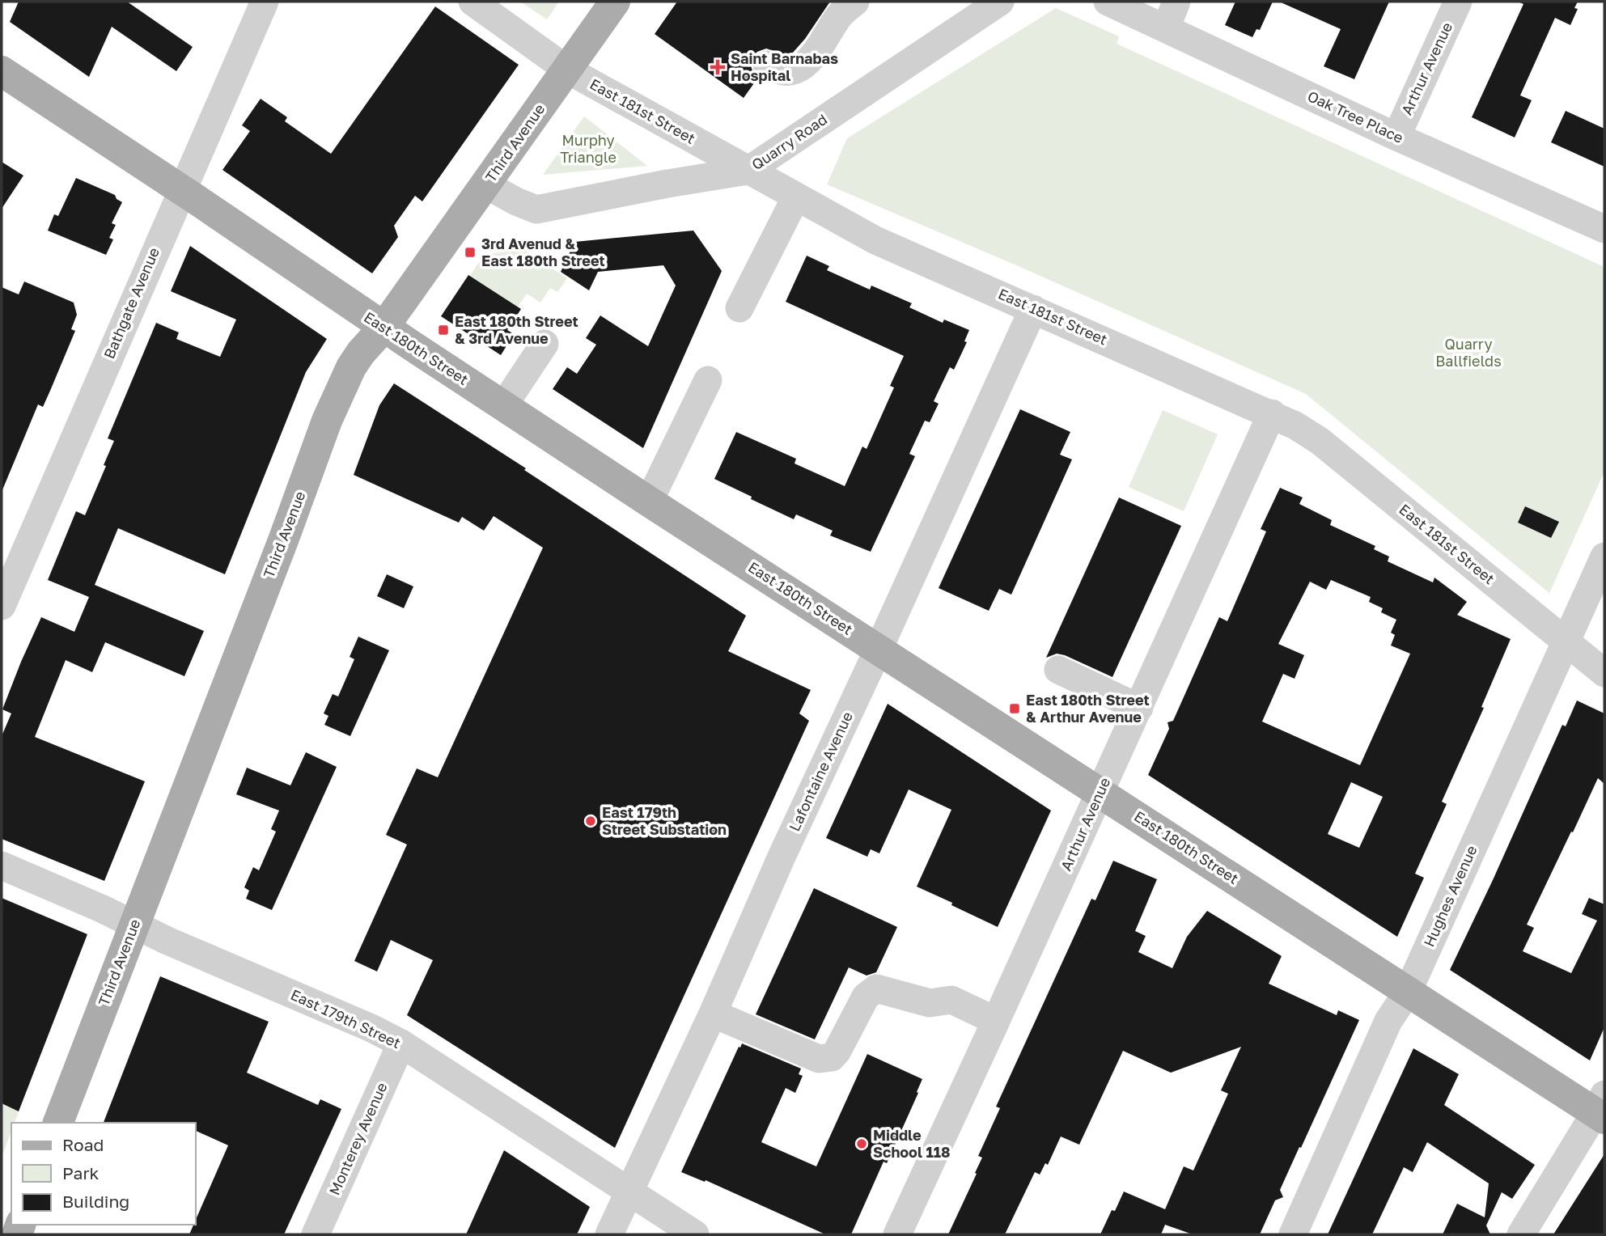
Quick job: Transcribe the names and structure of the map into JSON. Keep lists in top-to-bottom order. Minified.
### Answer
{"streets":{"main road":["Third Avenue","East 180th Street"],"street":["Arthur Avenue","East 181st Street","Oak Tree Place","Quarry Road","Bathgate Avenue","Lafontaine Avenue","Hughes Avenue","East 179th Street","Monterey Avenue"]},"crossings":[["Arthur Avenue","East 181st Street"],["Arthur Avenue","Oak Tree Place"],["Arthur Avenue","East 180th Street"],["East 181st Street","Quarry Road"],["East 181st Street","Third Avenue"],["East 181st Street","Lafontaine Avenue"],["East 181st Street","Hughes Avenue"],["Quarry Road","Third Avenue"],["Third Avenue","East 180th Street"],["Third Avenue","East 179th Street"],["Bathgate Avenue","East 180th Street"],["East 180th Street","Lafontaine Avenue"],["East 180th Street","Hughes Avenue"],["Lafontaine Avenue","East 179th Street"],["East 179th Street","Monterey Avenue"]],"parks":["Murphy Triangle","Quarry Ballfields"],"places":{"health":["Saint Barnabas Hospital"],"transit":["3rd Avenud & East 180th Street","East 180th Street & 3rd Avenue","East 180th Street & Arthur Avenue"],"other":["East 179th Street Substation","Middle School 118"]},"legend":["Road","Park","Building"]}
